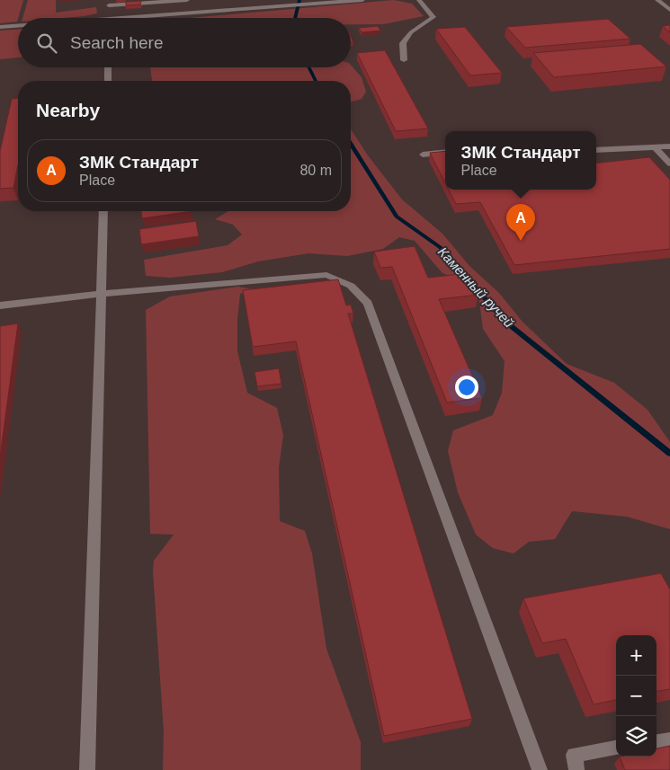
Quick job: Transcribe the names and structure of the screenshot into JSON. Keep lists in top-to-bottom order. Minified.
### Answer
{"water":["Каменный ручей"],"page":{"search":"Search here","heading":"Nearby","popup":["ЗМК Стандарт","Place"],"list":[{"mark":"A","name":"ЗМК Стандарт","note":"Place","value":"80 m"}],"pins":"A","map_buttons":["+","−"]}}
